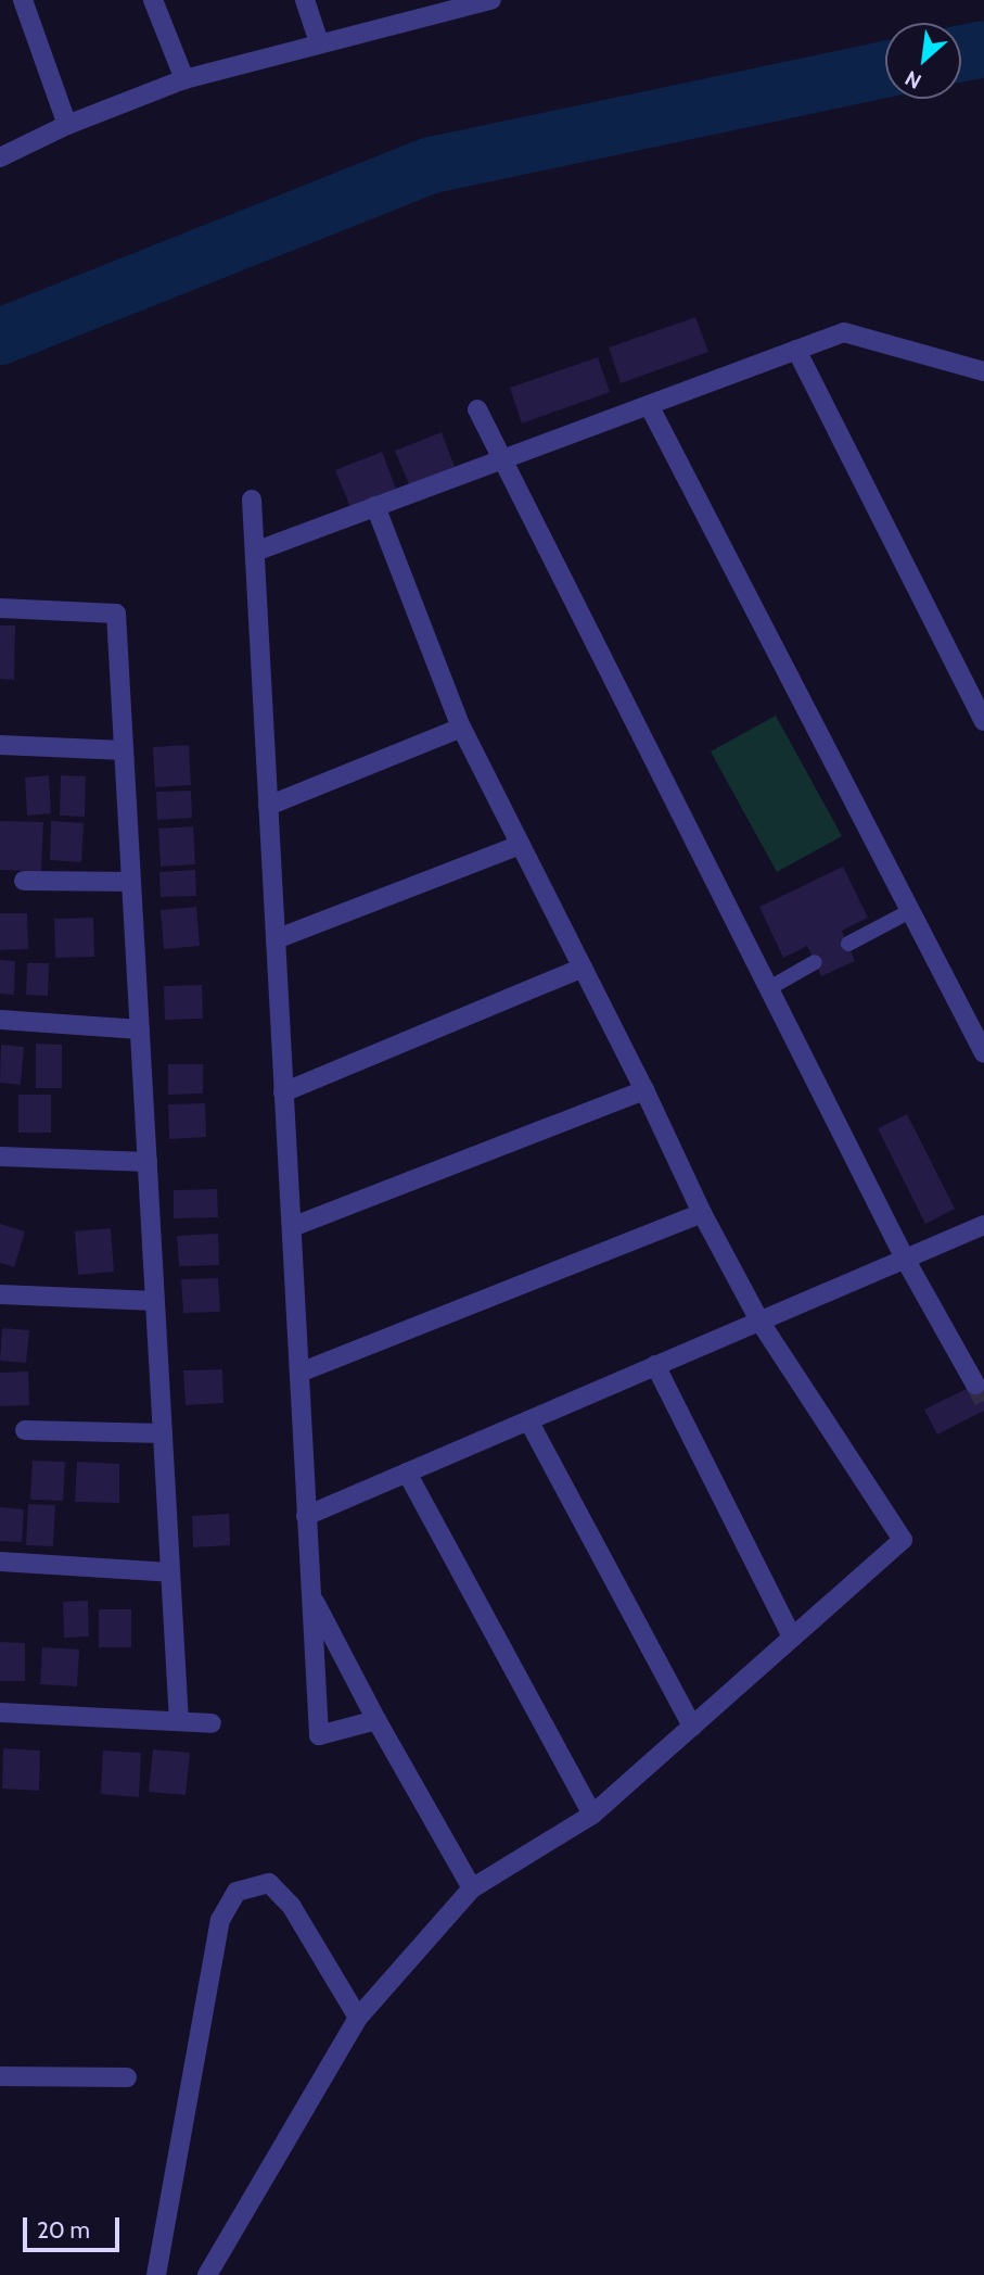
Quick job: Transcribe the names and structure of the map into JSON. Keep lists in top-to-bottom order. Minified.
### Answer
{"scale_bar":"20 m","north":"bottom left"}
